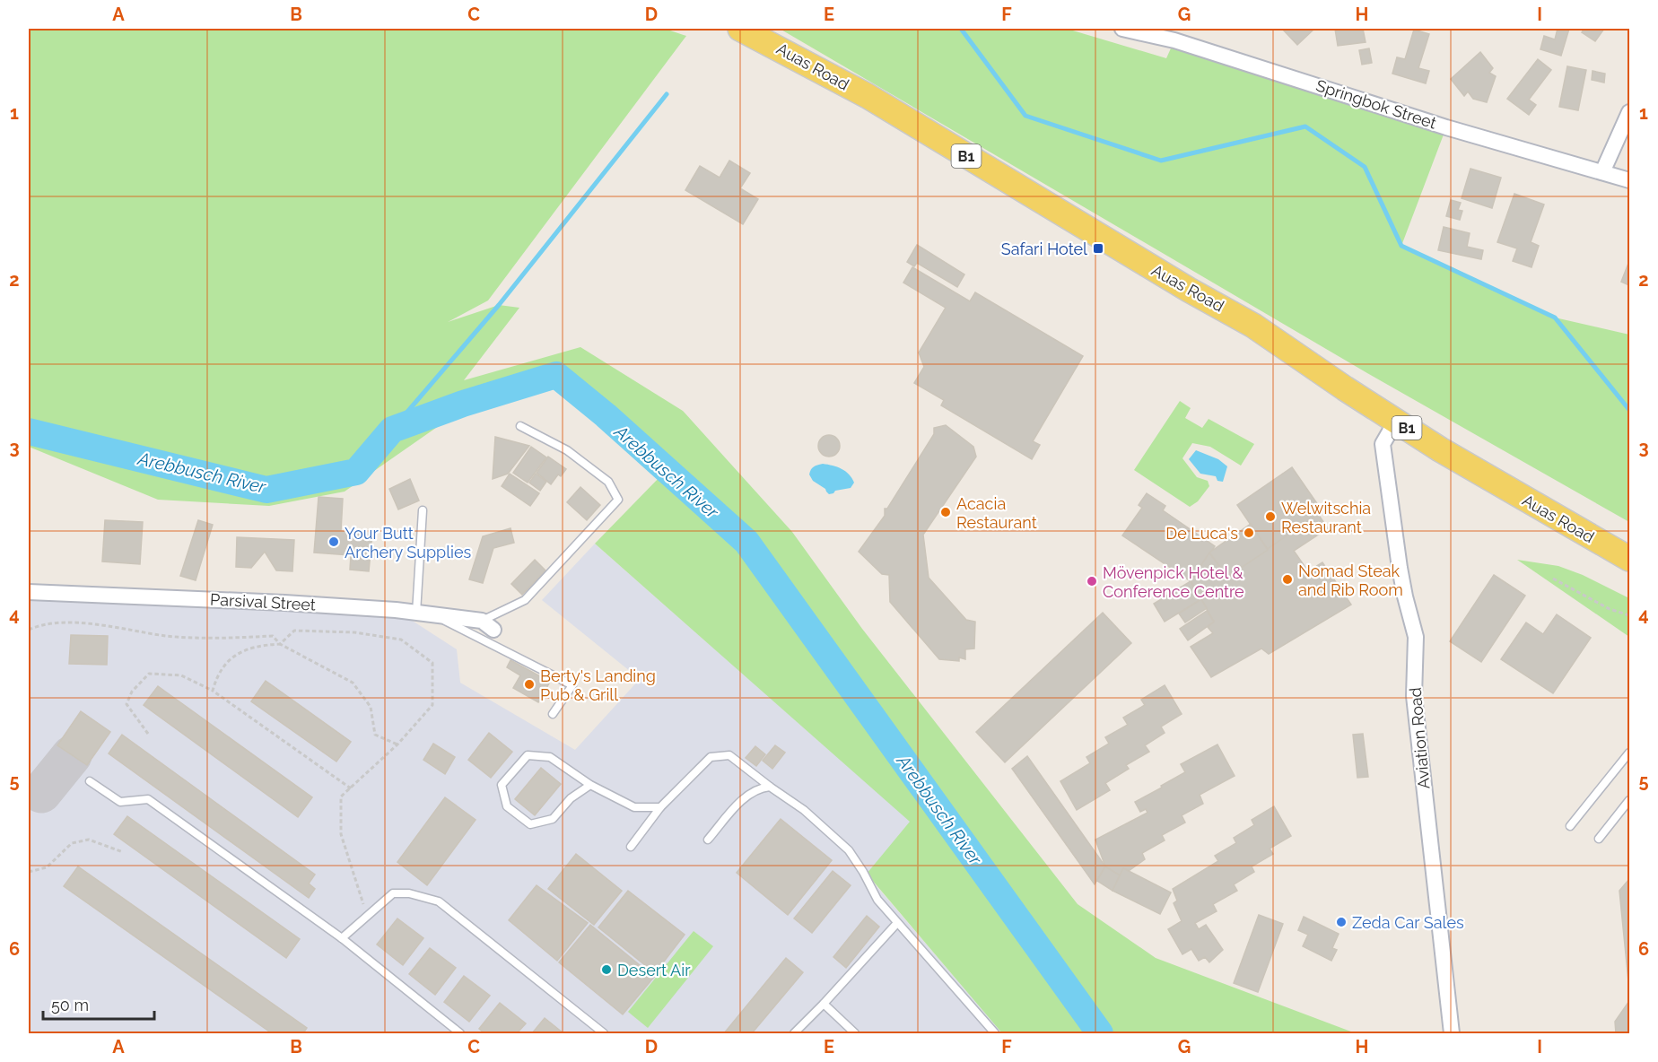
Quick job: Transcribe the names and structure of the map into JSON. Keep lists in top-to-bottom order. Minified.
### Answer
{"streets":{"main road":["Auas Road","B1"],"street":["Springbok Street","Parsival Street","Aviation Road"]},"crossings":[["Auas Road","Aviation Road"]],"water":["Arebbusch River"],"places":{"transit":["Safari Hotel"],"other":["Acacia Restaurant","Welwitschia Restaurant","De Luca's","Your Butt Archery Supplies","Nomad Steak and Rib Room","Mövenpick Hotel & Conference Centre","Berty's Landing Pub & Grill","Zeda Car Sales","Desert Air"]},"scale_bar":"50 m","grid":{"columns":["A","B","C","D","E","F","G","H","I"],"rows":["1","2","3","4","5","6"]}}
